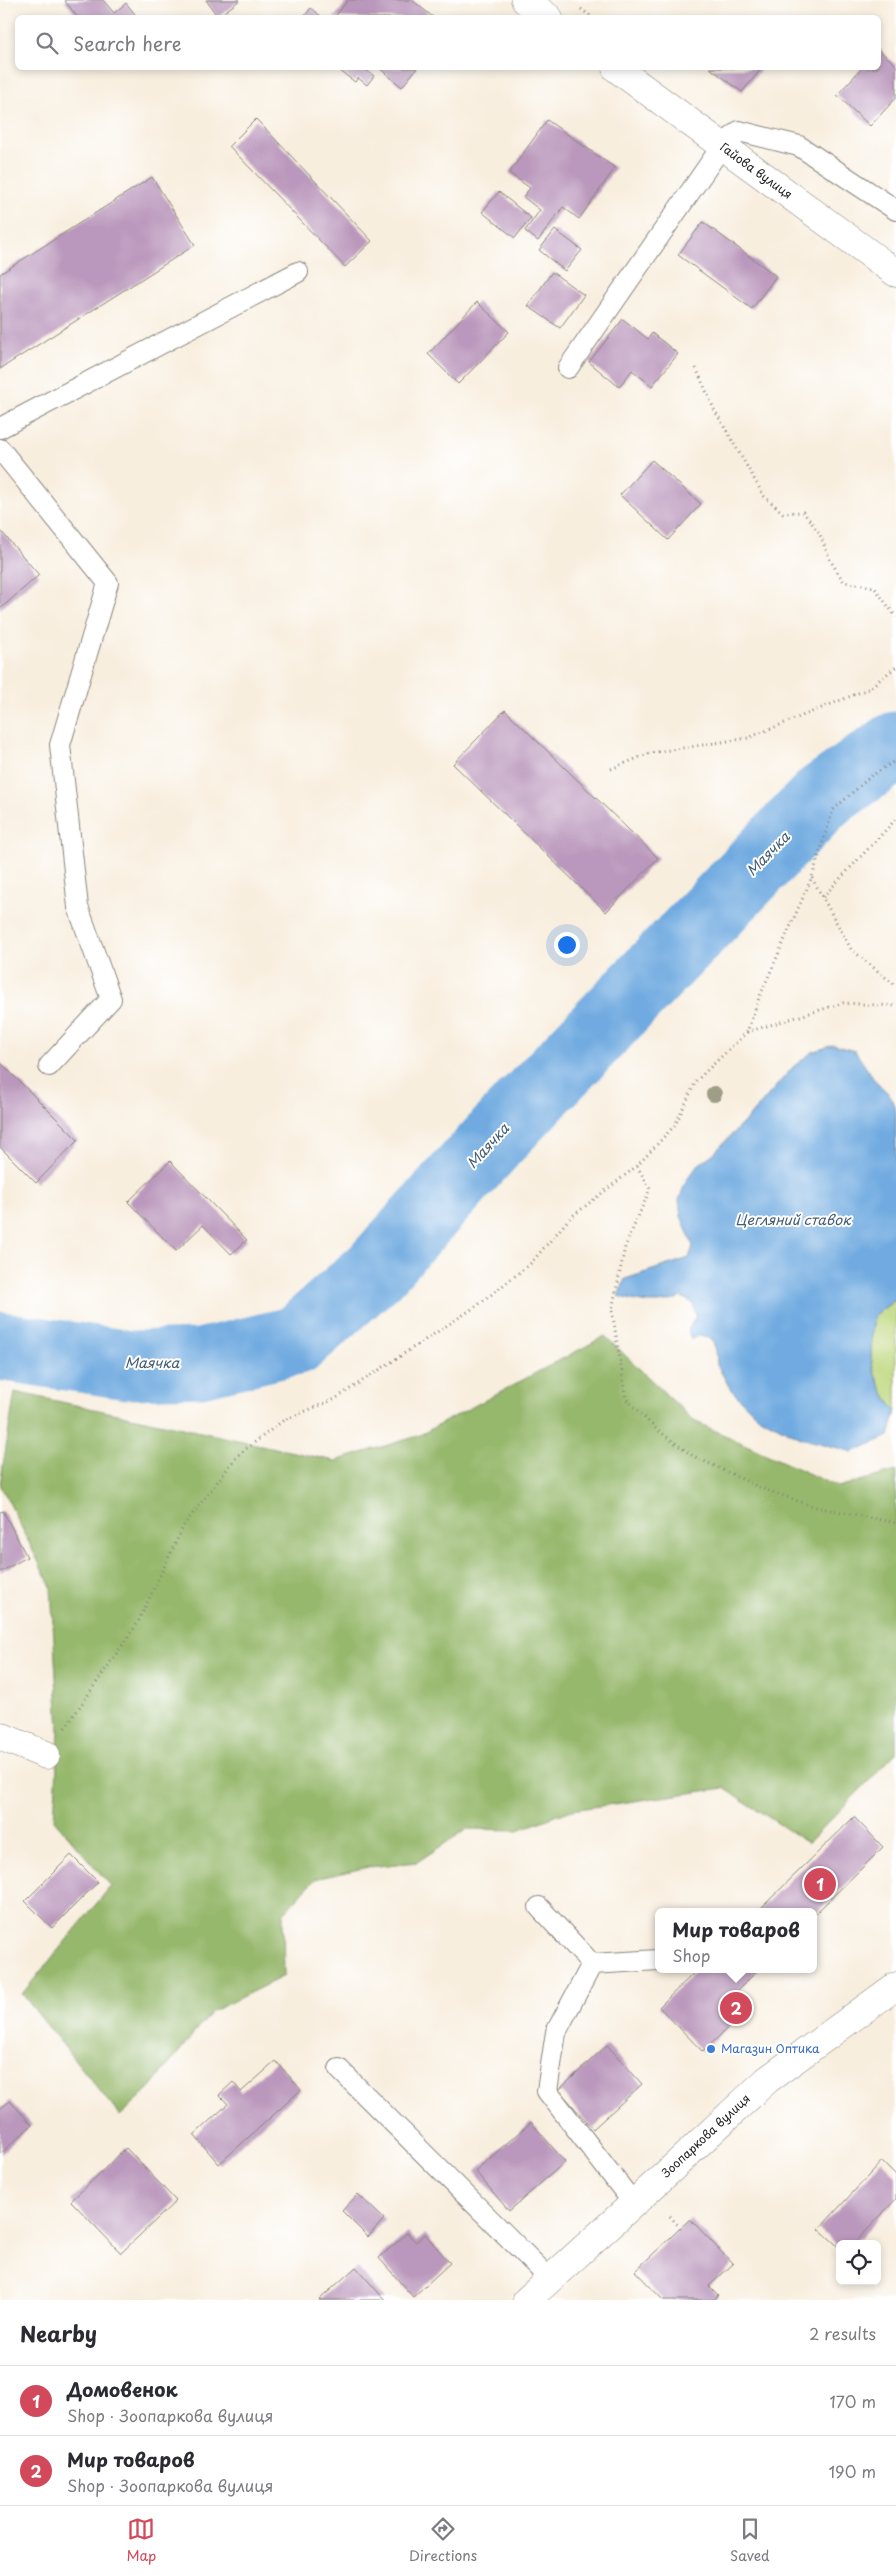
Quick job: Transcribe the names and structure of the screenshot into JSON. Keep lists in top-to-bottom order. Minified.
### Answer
{"streets":{"street":["Гайова вулиця","Зоопаркова вулиця"]},"water":["Маячка","Цегляний ставок"],"places":["Магазин Оптика"],"page":{"search":"Search here","pins":["1","2"],"popup":["Мир товаров","Shop"],"heading":["Nearby","2 results"],"list":[{"mark":"1","name":"Домовенок","note":"Shop · Зоопаркова вулиця","value":"170 m"},{"mark":"2","name":"Мир товаров","note":"Shop · Зоопаркова вулиця","value":"190 m"}],"nav":["Map","Directions","Saved"]}}
